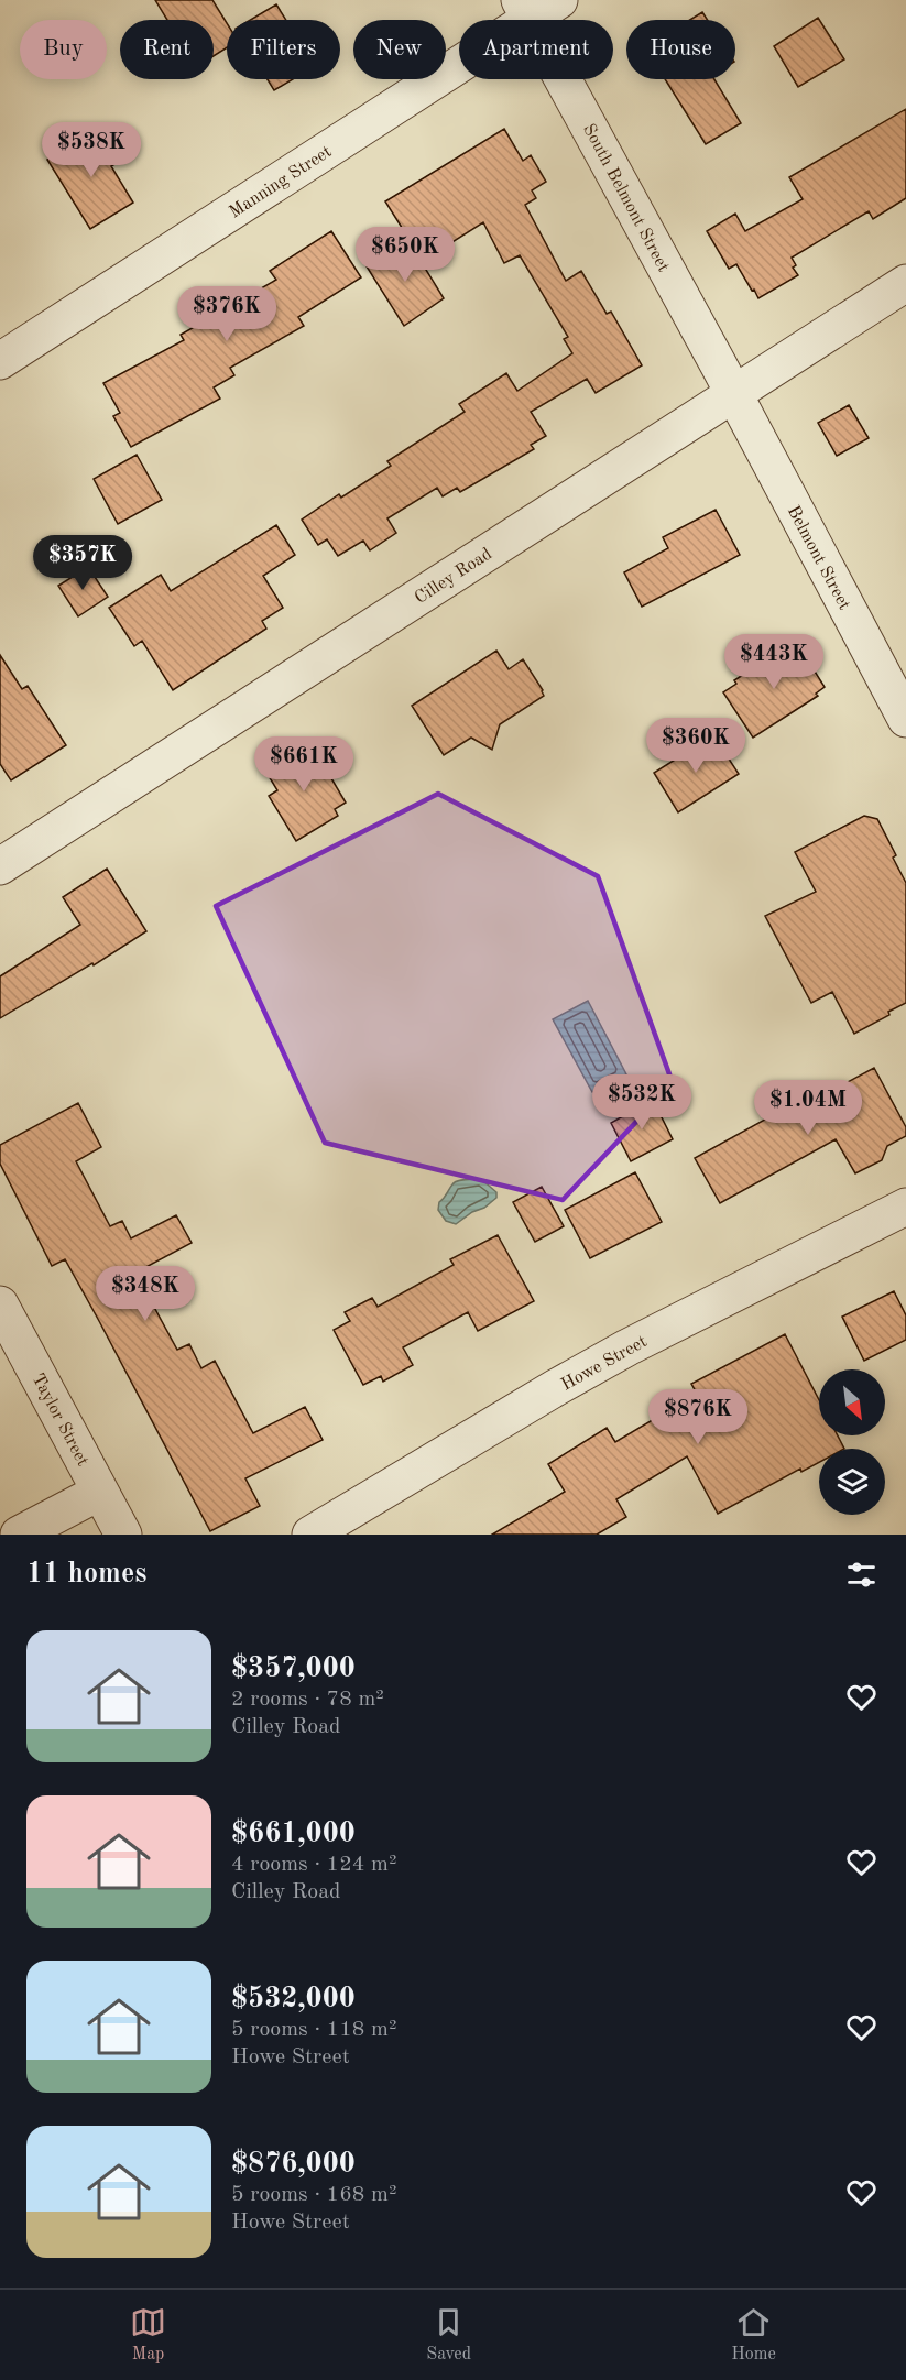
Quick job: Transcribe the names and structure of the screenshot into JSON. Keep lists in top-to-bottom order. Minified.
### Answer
{"streets":{"street":["Manning Street","South Belmont Street","Belmont Street","Cilley Road","Howe Street","Taylor Street"]},"crossings":[["Manning Street","South Belmont Street"],["South Belmont Street","Belmont Street"],["South Belmont Street","Cilley Road"],["Belmont Street","Cilley Road"]],"north":"bottom right","page":{"chip":["Buy","Rent","Filters","New","Apartment","House"],"price":["$538K","$650K","$376K","$357K","$443K","$360K","$661K","$532K","$1.04M","$348K","$876K"],"heading":"11 homes","list":[{"name":"$357,000","note":"2 rooms · 78 m² · Cilley Road"},{"name":"$661,000","note":"4 rooms · 124 m² · Cilley Road"},{"name":"$532,000","note":"5 rooms · 118 m² · Howe Street"},{"name":"$876,000","note":"5 rooms · 168 m² · Howe Street"}],"tabs":["Map","Saved","Home"]}}
